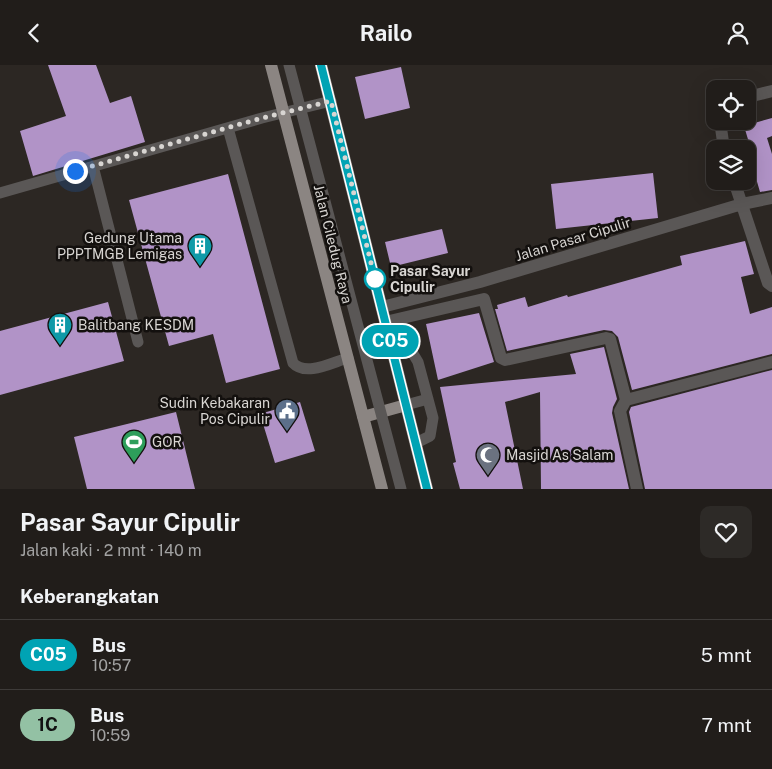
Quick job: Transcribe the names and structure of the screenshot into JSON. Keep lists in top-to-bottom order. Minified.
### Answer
{"streets":{"main road":["Jalan Ciledug Raya"],"street":["Jalan Pasar Cipulir"]},"places":{"building":["Gedung Utama PPPTMGB Lemigas","Balitbang KESDM"],"other":["Pasar Sayur Cipulir"],"public building":["Sudin Kebakaran Pos Cipulir"],"sports":["GOR"],"mosque":["Masjid As Salam"]},"lines":["bus line C05"],"page":{"header":"Railo","on_map":"C05","heading":[["Pasar Sayur Cipulir","Jalan kaki · 2 mnt · 140 m"],"Keberangkatan"],"list":[{"mark":"C05","name":"Bus","note":"10:57","value":"5 mnt"},{"mark":"1C","name":"Bus","note":"10:59","value":"7 mnt"}]}}
